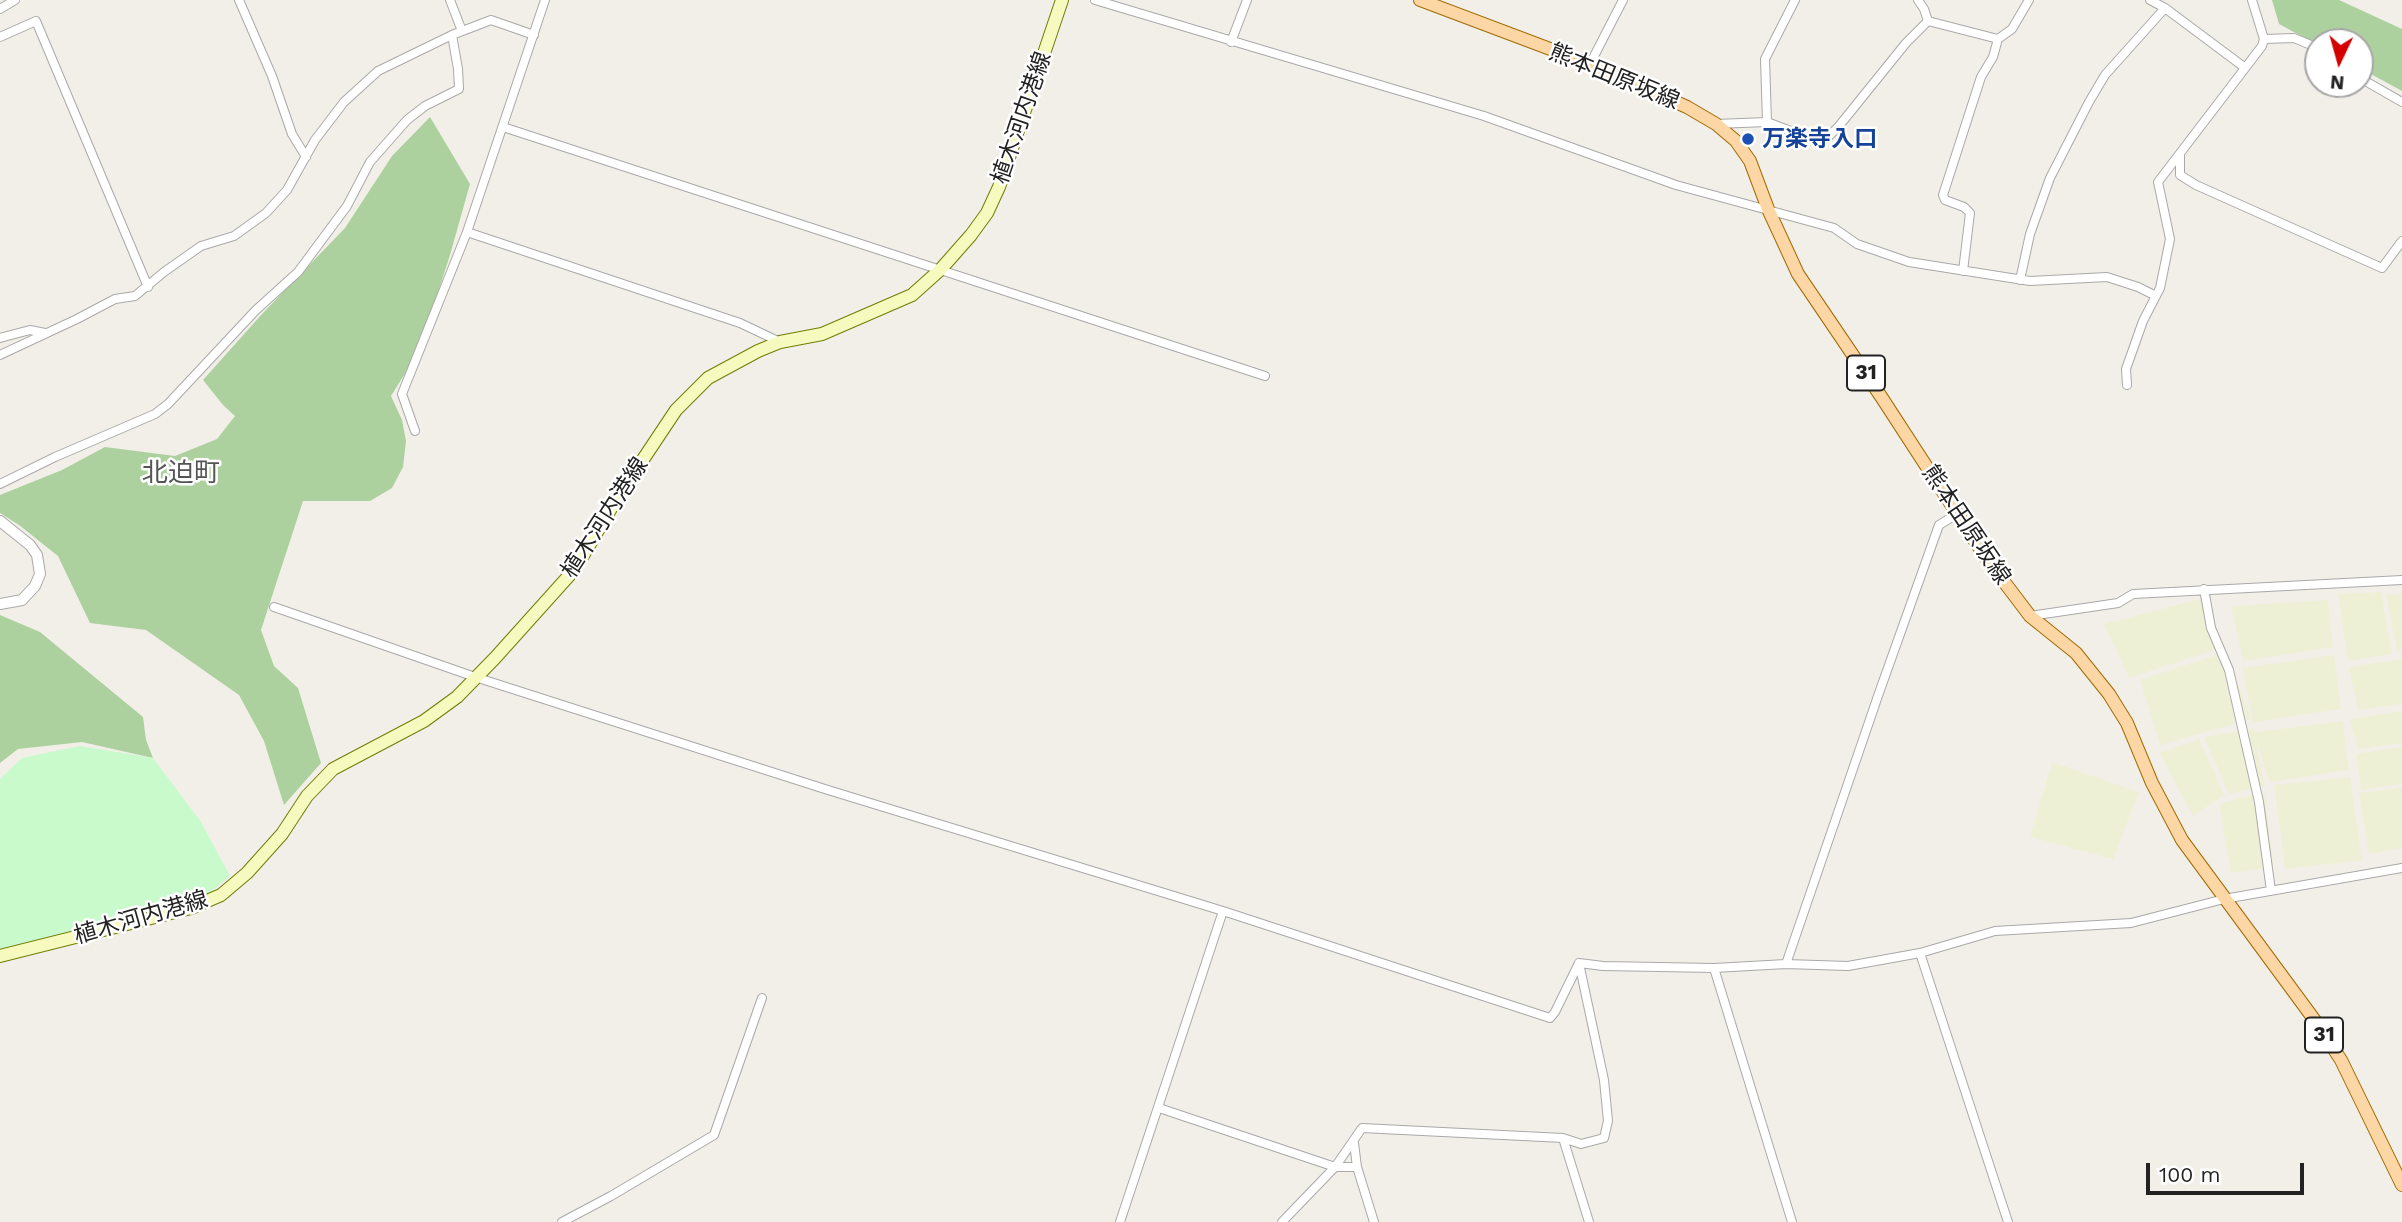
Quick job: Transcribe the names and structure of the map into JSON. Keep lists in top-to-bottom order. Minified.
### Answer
{"streets":{"main road":["熊本田原坂線","植木河内港線","31"]},"districts":["北迫町"],"places":["万楽寺入口"],"scale_bar":"100 m","north":"bottom"}
